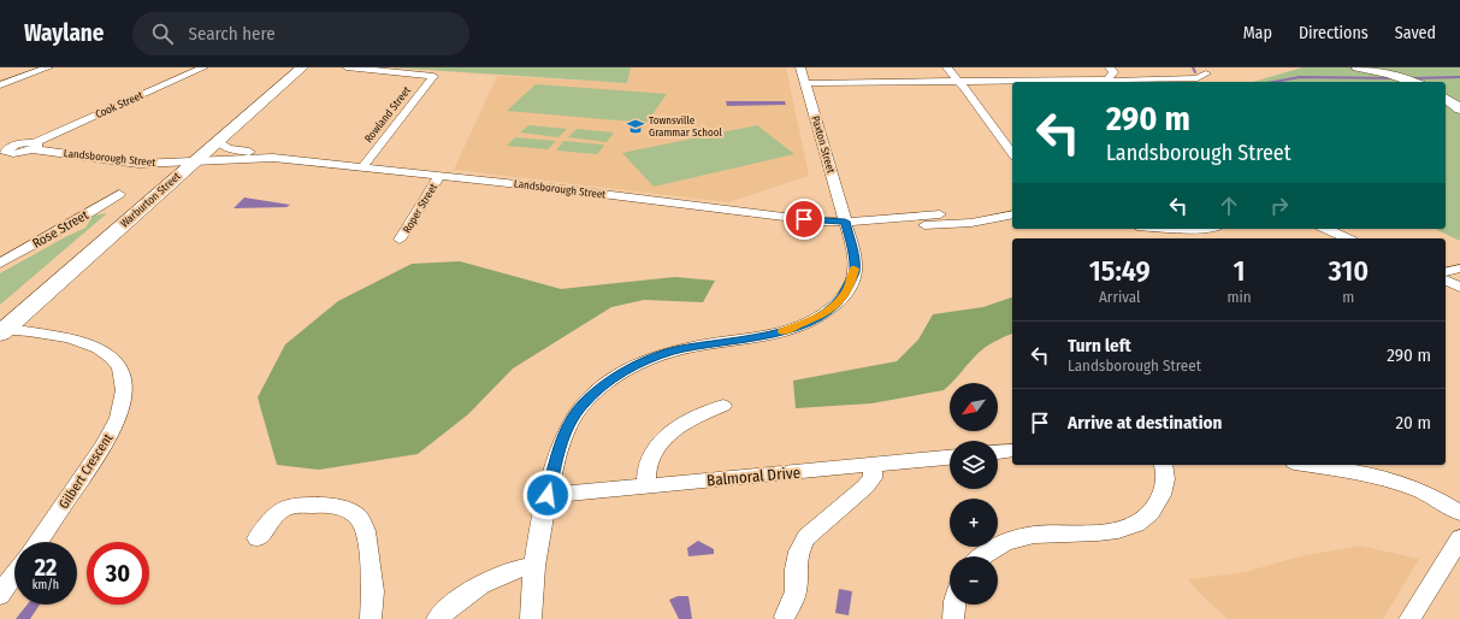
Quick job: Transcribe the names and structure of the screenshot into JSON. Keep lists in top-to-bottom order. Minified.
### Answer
{"streets":{"main road":["Warburton Street"],"street":["Cook Street","Rowland Street","Paxton Street","Landsborough Street","Roper Street","Rose Street","Gilbert Crescent","Balmoral Drive"]},"crossings":[["Cook Street","Landsborough Street"],["Rowland Street","Landsborough Street"],["Paxton Street","Landsborough Street"],["Paxton Street","Balmoral Drive"],["Landsborough Street","Warburton Street"],["Landsborough Street","Roper Street"],["Warburton Street","Gilbert Crescent"]],"places":{"school or university":["Townsville Grammar School"]},"north":"bottom left","page":{"header":"Waylane","search":"Search here","nav":["Map","Directions","Saved"],"turn":["290 m","Landsborough Street"],"eta":["15:49","Arrival","1","min","310","m"],"list":[{"name":"Turn left","note":"Landsborough Street","value":"290 m"},{"name":"Arrive at destination","value":"20 m"}],"map_buttons":["+","−"],"speed":"22 km/h","limit":"30"}}
